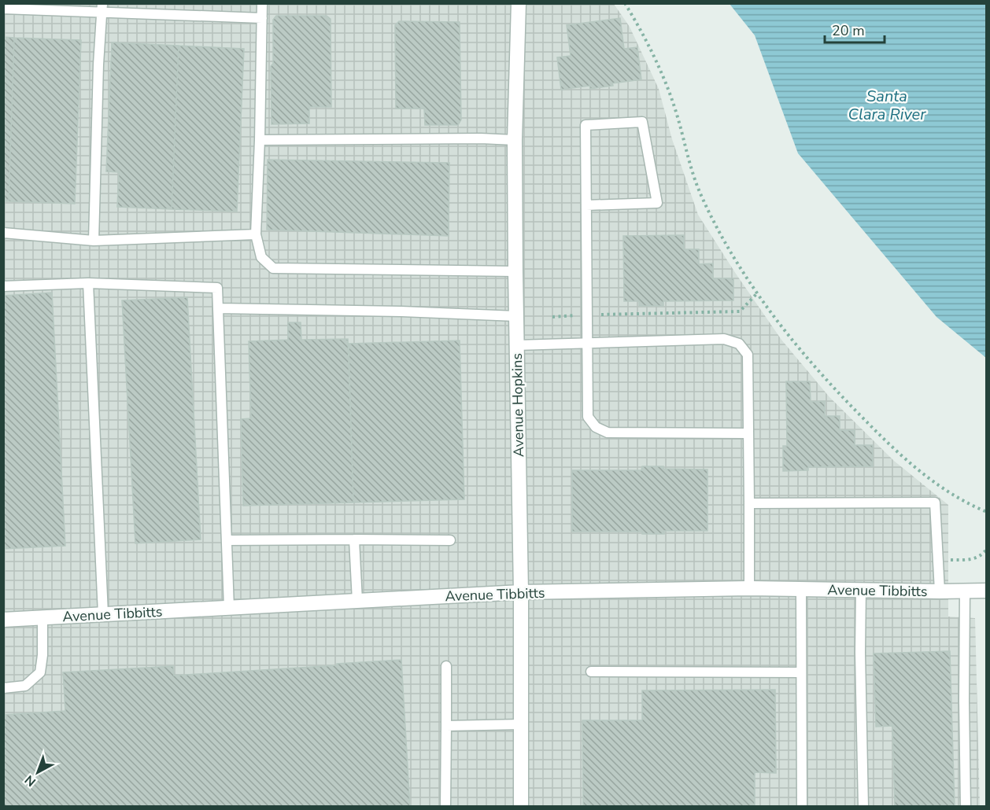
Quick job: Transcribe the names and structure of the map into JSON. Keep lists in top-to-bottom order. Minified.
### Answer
{"streets":{"street":["Avenue Hopkins","Avenue Tibbitts"]},"crossings":[["Avenue Hopkins","Avenue Tibbitts"]],"water":["Santa Clara River"],"scale_bar":"20 m","north":"bottom left"}
